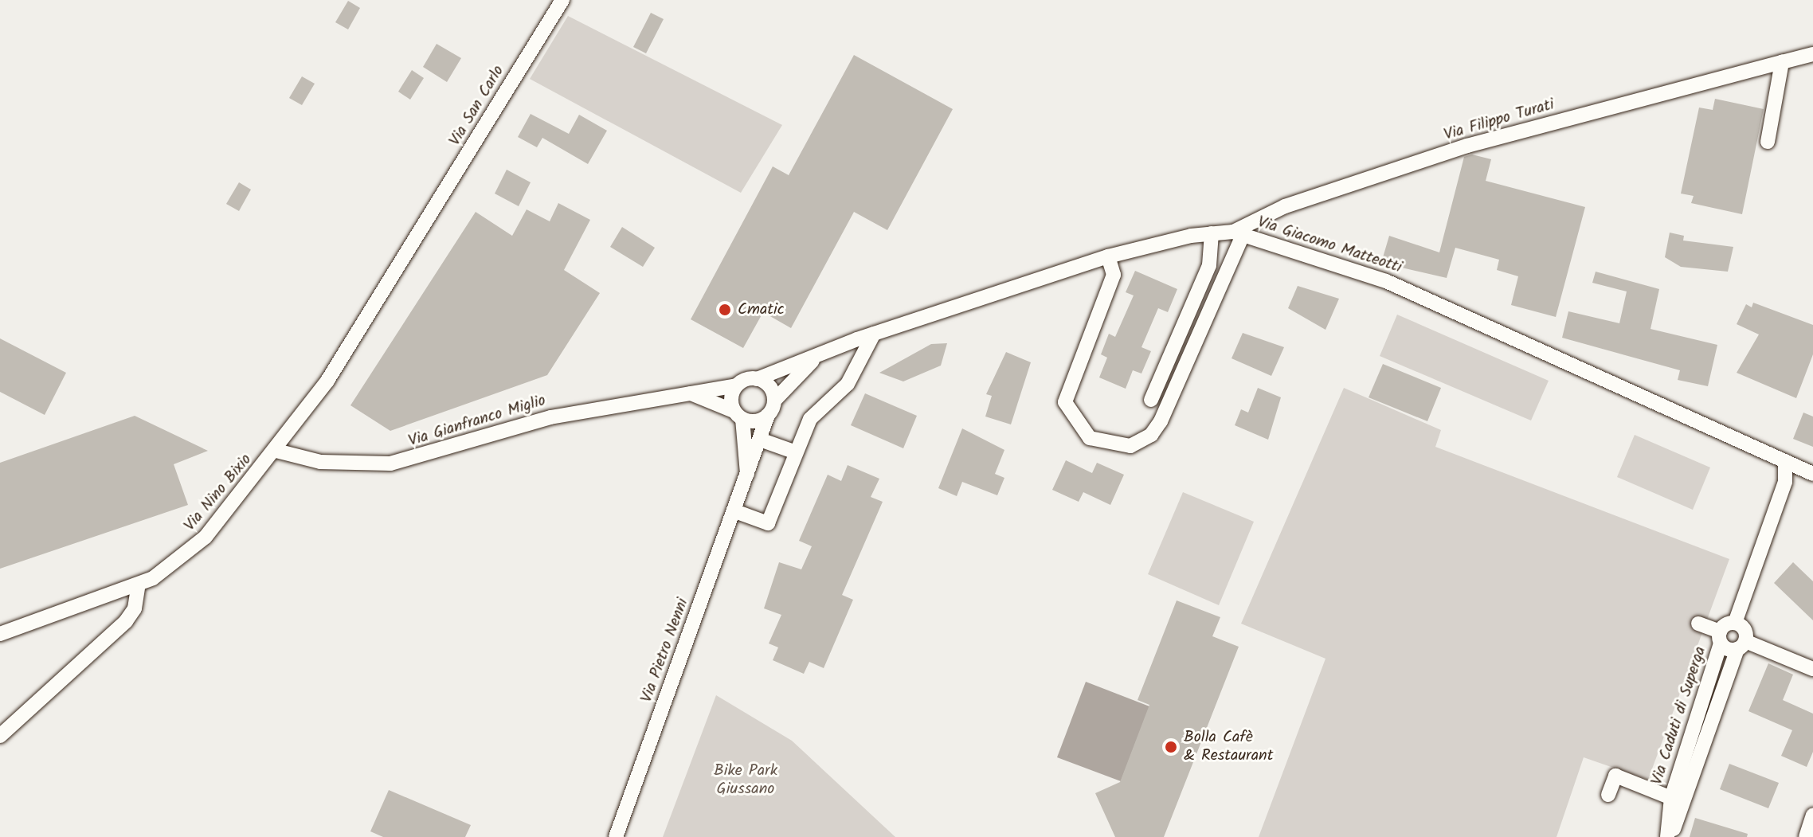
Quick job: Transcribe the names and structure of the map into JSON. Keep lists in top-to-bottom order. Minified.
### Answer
{"streets":{"street":["Via San Carlo","Via Filippo Turati","Via Giacomo Matteotti","Via Gianfranco Miglio","Via Nino Bixio","Via Pietro Nenni","Via Caduti di Superga"]},"crossings":[["Via San Carlo","Via Nino Bixio"],["Via Filippo Turati","Via Giacomo Matteotti"],["Via Giacomo Matteotti","Via Gianfranco Miglio"],["Via Giacomo Matteotti","Via Pietro Nenni"],["Via Gianfranco Miglio","Via Nino Bixio"],["Via Gianfranco Miglio","Via Pietro Nenni"]],"parks":["Bike Park Giussano"],"places":["Cmatic","Bolla Cafè & Restaurant"]}
